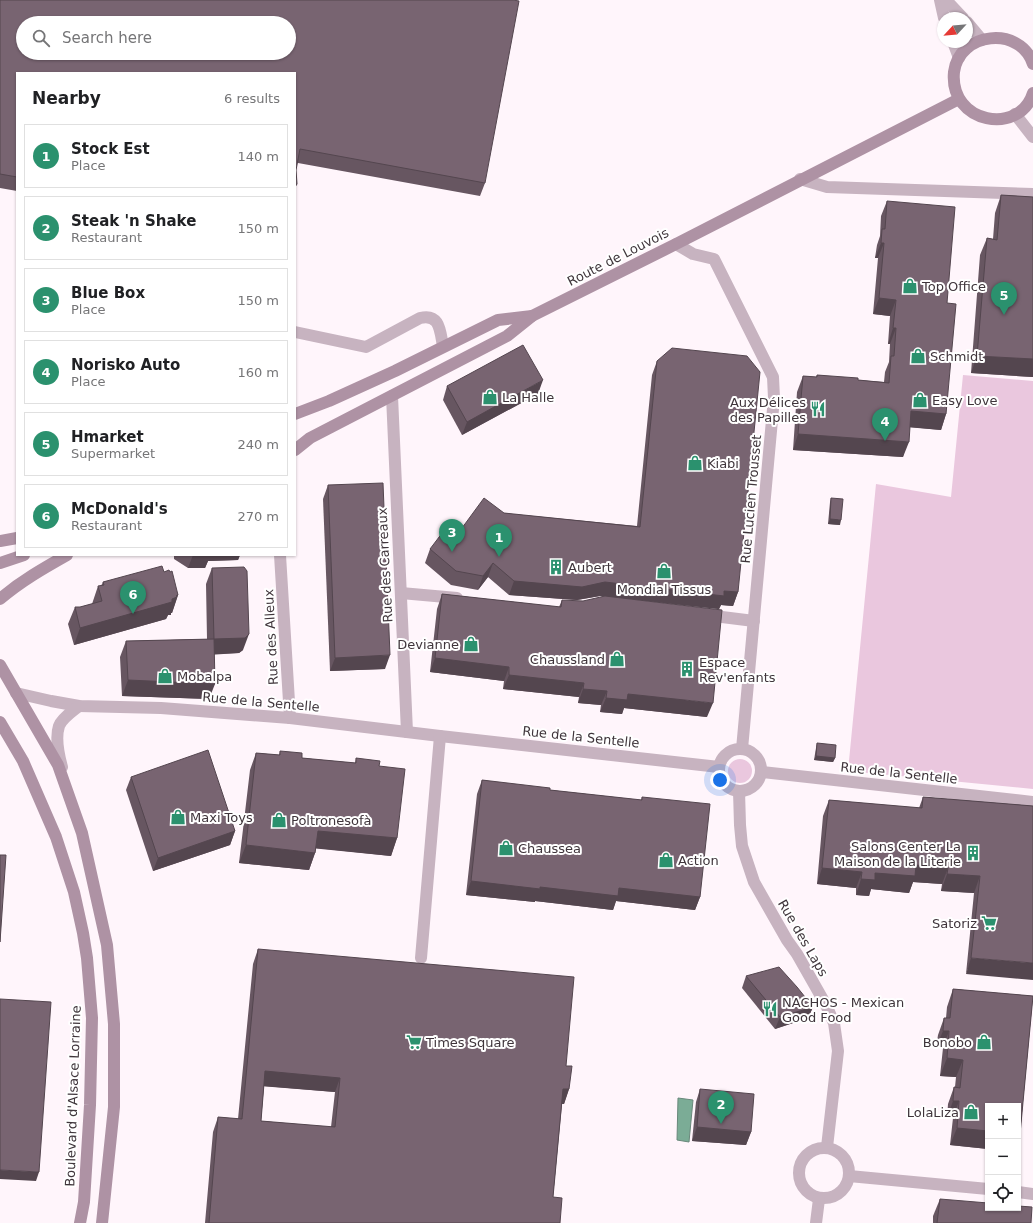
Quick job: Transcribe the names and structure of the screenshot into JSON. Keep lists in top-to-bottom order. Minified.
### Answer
{"streets":{"main road":["Route de Louvois","Boulevard d'Alsace Lorraine"],"street":["Rue Lucien Trousset","Rue des Carreaux","Rue des Alleux","Rue de la Sentelle","Rue des Laps"]},"crossings":[["Route de Louvois","Rue Lucien Trousset"],["Route de Louvois","Rue des Carreaux"],["Rue Lucien Trousset","Rue de la Sentelle"],["Rue Lucien Trousset","Rue des Laps"],["Rue des Carreaux","Rue de la Sentelle"],["Rue des Alleux","Rue de la Sentelle"],["Rue de la Sentelle","Rue des Laps"]],"places":{"shop":["Top Office","Schmidt","La Halle","Easy Love","Kiabi","Mondial Tissus","Devianne","Chaussland","Mobalpa","Maxi Toys","Poltronesofà","Chaussea","Action","Bonobo","LolaLiza"],"restaurant":["Aux Délices des Papilles","NACHOS - Mexican Good Food"],"building":["Aubert","Espace Rev'enfants","Salons Center La Maison de la Literie"],"supermarket":["Satoriz","Times Square"]},"north":"bottom left","page":{"search":"Search here","heading":["Nearby","6 results"],"list":[{"mark":"1","name":"Stock Est","note":"Place","value":"140 m"},{"mark":"2","name":"Steak 'n Shake","note":"Restaurant","value":"150 m"},{"mark":"3","name":"Blue Box","note":"Place","value":"150 m"},{"mark":"4","name":"Norisko Auto","note":"Place","value":"160 m"},{"mark":"5","name":"Hmarket","note":"Supermarket","value":"240 m"},{"mark":"6","name":"McDonald's","note":"Restaurant","value":"270 m"}],"pins":["5","4","3","1","6","2"],"map_buttons":["+","−"]}}
